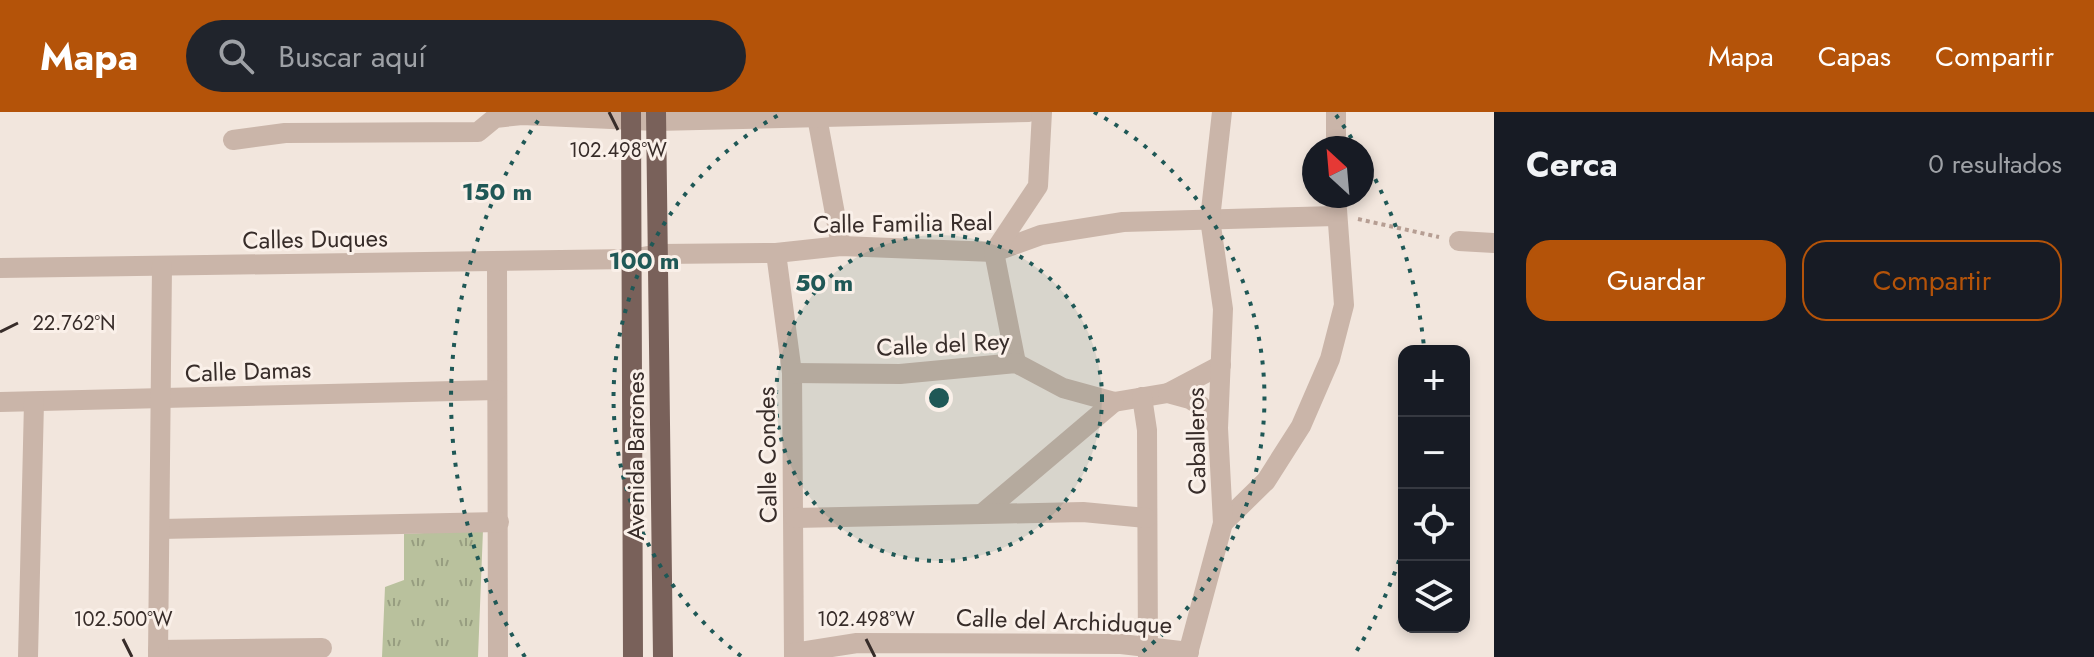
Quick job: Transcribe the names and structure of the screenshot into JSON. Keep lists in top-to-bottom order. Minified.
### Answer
{"streets":{"main road":["Avenida Barones"],"street":["Calle Familia Real","Calles Duques","Calle del Rey","Calle Damas","Caballeros","Calle Condes","Calle del Archiduque"]},"crossings":[["Calle Familia Real","Calles Duques"],["Calle Familia Real","Calle del Rey"],["Calle Familia Real","Caballeros"],["Calle Familia Real","Calle Condes"],["Calle Familia Real","Avenida Barones"],["Calles Duques","Avenida Barones"],["Calle del Rey","Caballeros"],["Calle del Rey","Calle Condes"],["Caballeros","Calle del Archiduque"],["Calle Condes","Calle del Archiduque"]],"north":"top left","page":{"header":"Mapa","search":"Buscar aquí","nav":["Mapa","Capas","Compartir"],"heading":["Cerca","0 resultados"],"buttons":["Guardar","Compartir"],"map_buttons":["+","−"]},"coordinates":["102.498°W","22.762°N","102.500°W"],"rings":["150 m","100 m","50 m"]}
